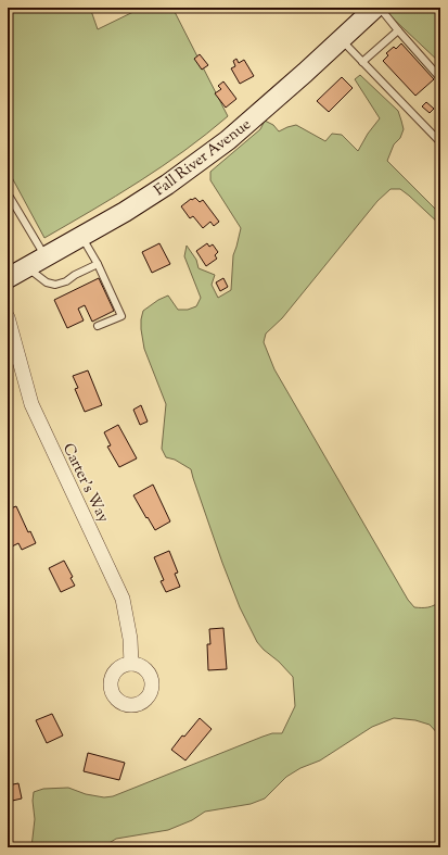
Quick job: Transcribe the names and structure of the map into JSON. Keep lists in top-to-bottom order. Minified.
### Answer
{"streets":{"main road":["Fall River Avenue"],"street":["Carter's Way"]}}
